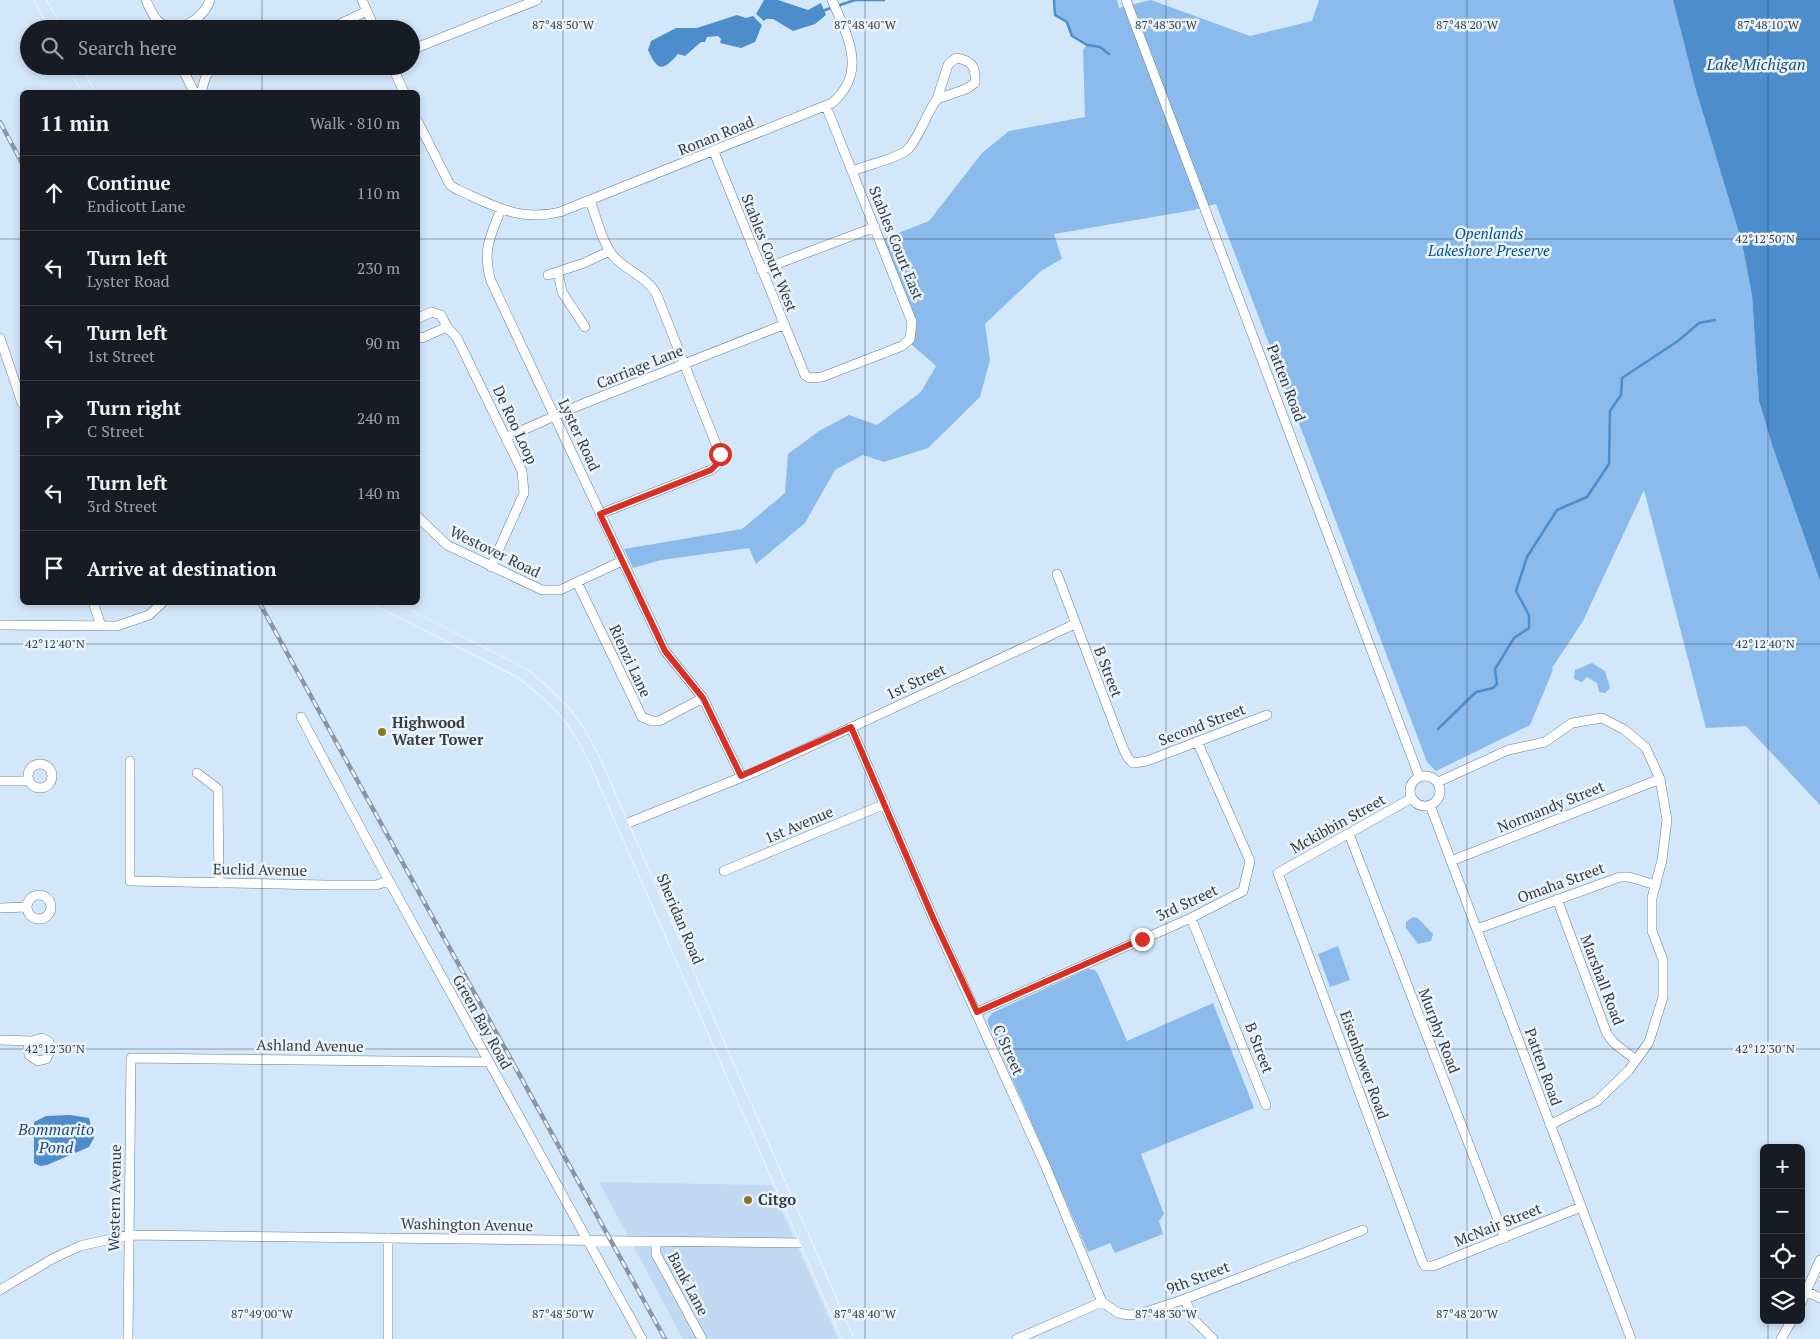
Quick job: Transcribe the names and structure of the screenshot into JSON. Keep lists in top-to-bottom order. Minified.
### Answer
{"streets":{"main road":["Sheridan Road"],"street":["Ronan Road","Stables Court East","Stables Court West","Carriage Lane","Patten Road","De Roo Loop","Lyster Road","Westover Road","Rienzi Lane","B Street","1st Street","Second Street","Normandy Street","Mckibbin Street","1st Avenue","Euclid Avenue","Omaha Street","3rd Street","Marshall Road","Green Bay Road","Murphy Road","Ashland Avenue","C Street","Eisenhower Road","Western Avenue","Washington Avenue","McNair Street","9th Street","Bank Lane"]},"crossings":[["Ronan Road","Stables Court East"],["Ronan Road","Stables Court West"],["Ronan Road","Lyster Road"],["Stables Court East","Stables Court West"],["Stables Court West","Carriage Lane"],["Carriage Lane","De Roo Loop"],["Carriage Lane","Lyster Road"],["Patten Road","Normandy Street"],["Patten Road","Mckibbin Street"],["Patten Road","Omaha Street"],["Patten Road","McNair Street"],["De Roo Loop","Westover Road"],["Lyster Road","Westover Road"],["Lyster Road","Rienzi Lane"],["Lyster Road","1st Street"],["Westover Road","Rienzi Lane"],["B Street","1st Street"],["B Street","Second Street"],["B Street","3rd Street"],["1st Street","Sheridan Road"],["1st Street","C Street"],["Second Street","3rd Street"],["Mckibbin Street","Murphy Road"],["Mckibbin Street","Eisenhower Road"],["1st Avenue","C Street"],["Euclid Avenue","Green Bay Road"],["Omaha Street","Marshall Road"],["3rd Street","C Street"],["Sheridan Road","Washington Avenue"],["Green Bay Road","Ashland Avenue"],["Green Bay Road","Washington Avenue"],["Murphy Road","McNair Street"],["Ashland Avenue","Western Avenue"],["C Street","9th Street"],["Eisenhower Road","McNair Street"],["Western Avenue","Washington Avenue"],["Washington Avenue","Bank Lane"]],"water":["Lake Michigan","Bommarito Pond"],"parks":["Openlands Lakeshore Preserve"],"places":["Highwood Water Tower","Citgo"],"page":{"search":"Search here","heading":["11 min","Walk · 810 m"],"list":[["Continue","Endicott Lane","110 m"],["Turn left","Lyster Road","230 m"],["Turn left","1st Street","90 m"],["Turn right","C Street","240 m"],["Turn left","3rd Street","140 m"],"Arrive at destination"],"map_buttons":["+","−"]},"coordinates":["87°48'50\"W","87°48'40\"W","87°48'30\"W","87°48'20\"W","87°48'10\"W","42°12'50\"N","42°12'40\"N","42°12'30\"N","87°49'00\"W"]}
